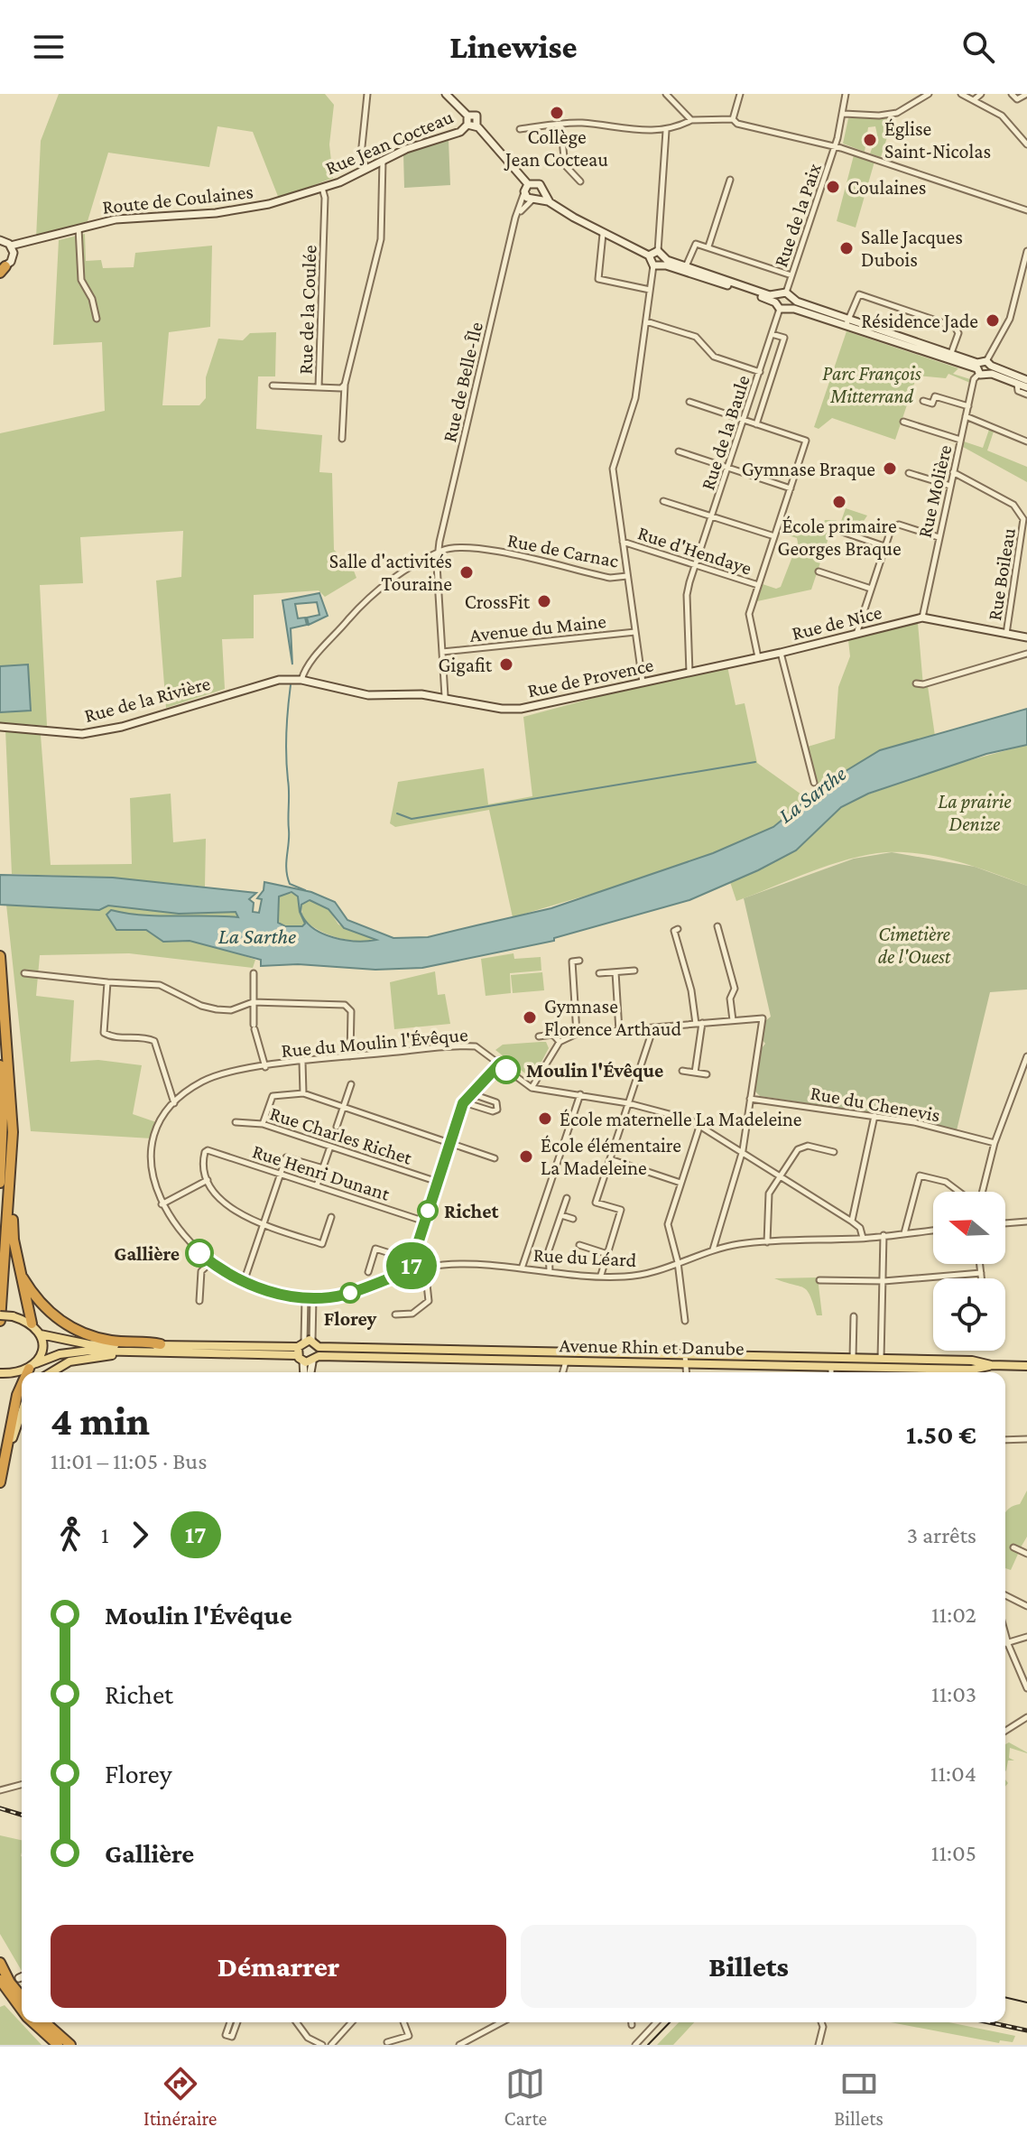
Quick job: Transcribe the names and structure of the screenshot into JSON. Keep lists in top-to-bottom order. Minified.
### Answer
{"streets":{"main road":["Avenue Rhin et Danube"],"street":["Rue Jean Cocteau","Route de Coulaines","Rue de la Paix","Rue de la Coulée","Rue de Belle-Île","Rue de la Baule","Rue Molière","Rue de Carnac","Rue d'Hendaye","Rue Boileau","Rue de Nice","Avenue du Maine","Rue de Provence","Rue de la Rivière","Rue du Moulin l'Évêque","Rue du Chenevis","Rue Charles Richet","Rue Henri Dunant","Rue du Léard"]},"crossings":[["Rue Jean Cocteau","Route de Coulaines"],["Rue Jean Cocteau","Rue de la Coulée"],["Route de Coulaines","Rue de la Coulée"],["Rue de Belle-Île","Rue de Carnac"],["Rue de Belle-Île","Avenue du Maine"],["Rue de Belle-Île","Rue de Provence"],["Rue de la Baule","Rue d'Hendaye"],["Rue de la Baule","Rue de Provence"],["Rue Molière","Rue Boileau"],["Rue Molière","Rue de Nice"],["Rue de Carnac","Rue d'Hendaye"],["Rue de Carnac","Rue de Provence"],["Rue de Carnac","Rue de la Rivière"],["Rue de Nice","Rue de Provence"],["Rue de Provence","Rue de la Rivière"],["Rue du Moulin l'Évêque","Rue du Léard"]],"water":["La Sarthe"],"parks":["Parc François Mitterrand","La prairie Denize","Cimetière de l'Ouest"],"places":["Collège Jean Cocteau","Église Saint-Nicolas","Coulaines","Salle Jacques Dubois","Résidence Jade","Gymnase Braque","École primaire Georges Braque","Salle d'activités Touraine","CrossFit","Gigafit","Gymnase Florence Arthaud","Moulin l'Évêque","École maternelle La Madeleine","École élémentaire La Madeleine","Richet","Gallière","Florey"],"lines":["bus line 17"],"north":"left","page":{"header":"Linewise","on_map":"17","heading":["4 min","11:01 – 11:05 · Bus","1.50 €"],"legs":["1","17","3 arrêts"],"list":[{"name":"Moulin l'Évêque","value":"11:02"},{"name":"Richet","value":"11:03"},{"name":"Florey","value":"11:04"},{"name":"Gallière","value":"11:05"}],"buttons":["Démarrer","Billets"],"tabs":["Itinéraire","Carte","Billets"]}}
